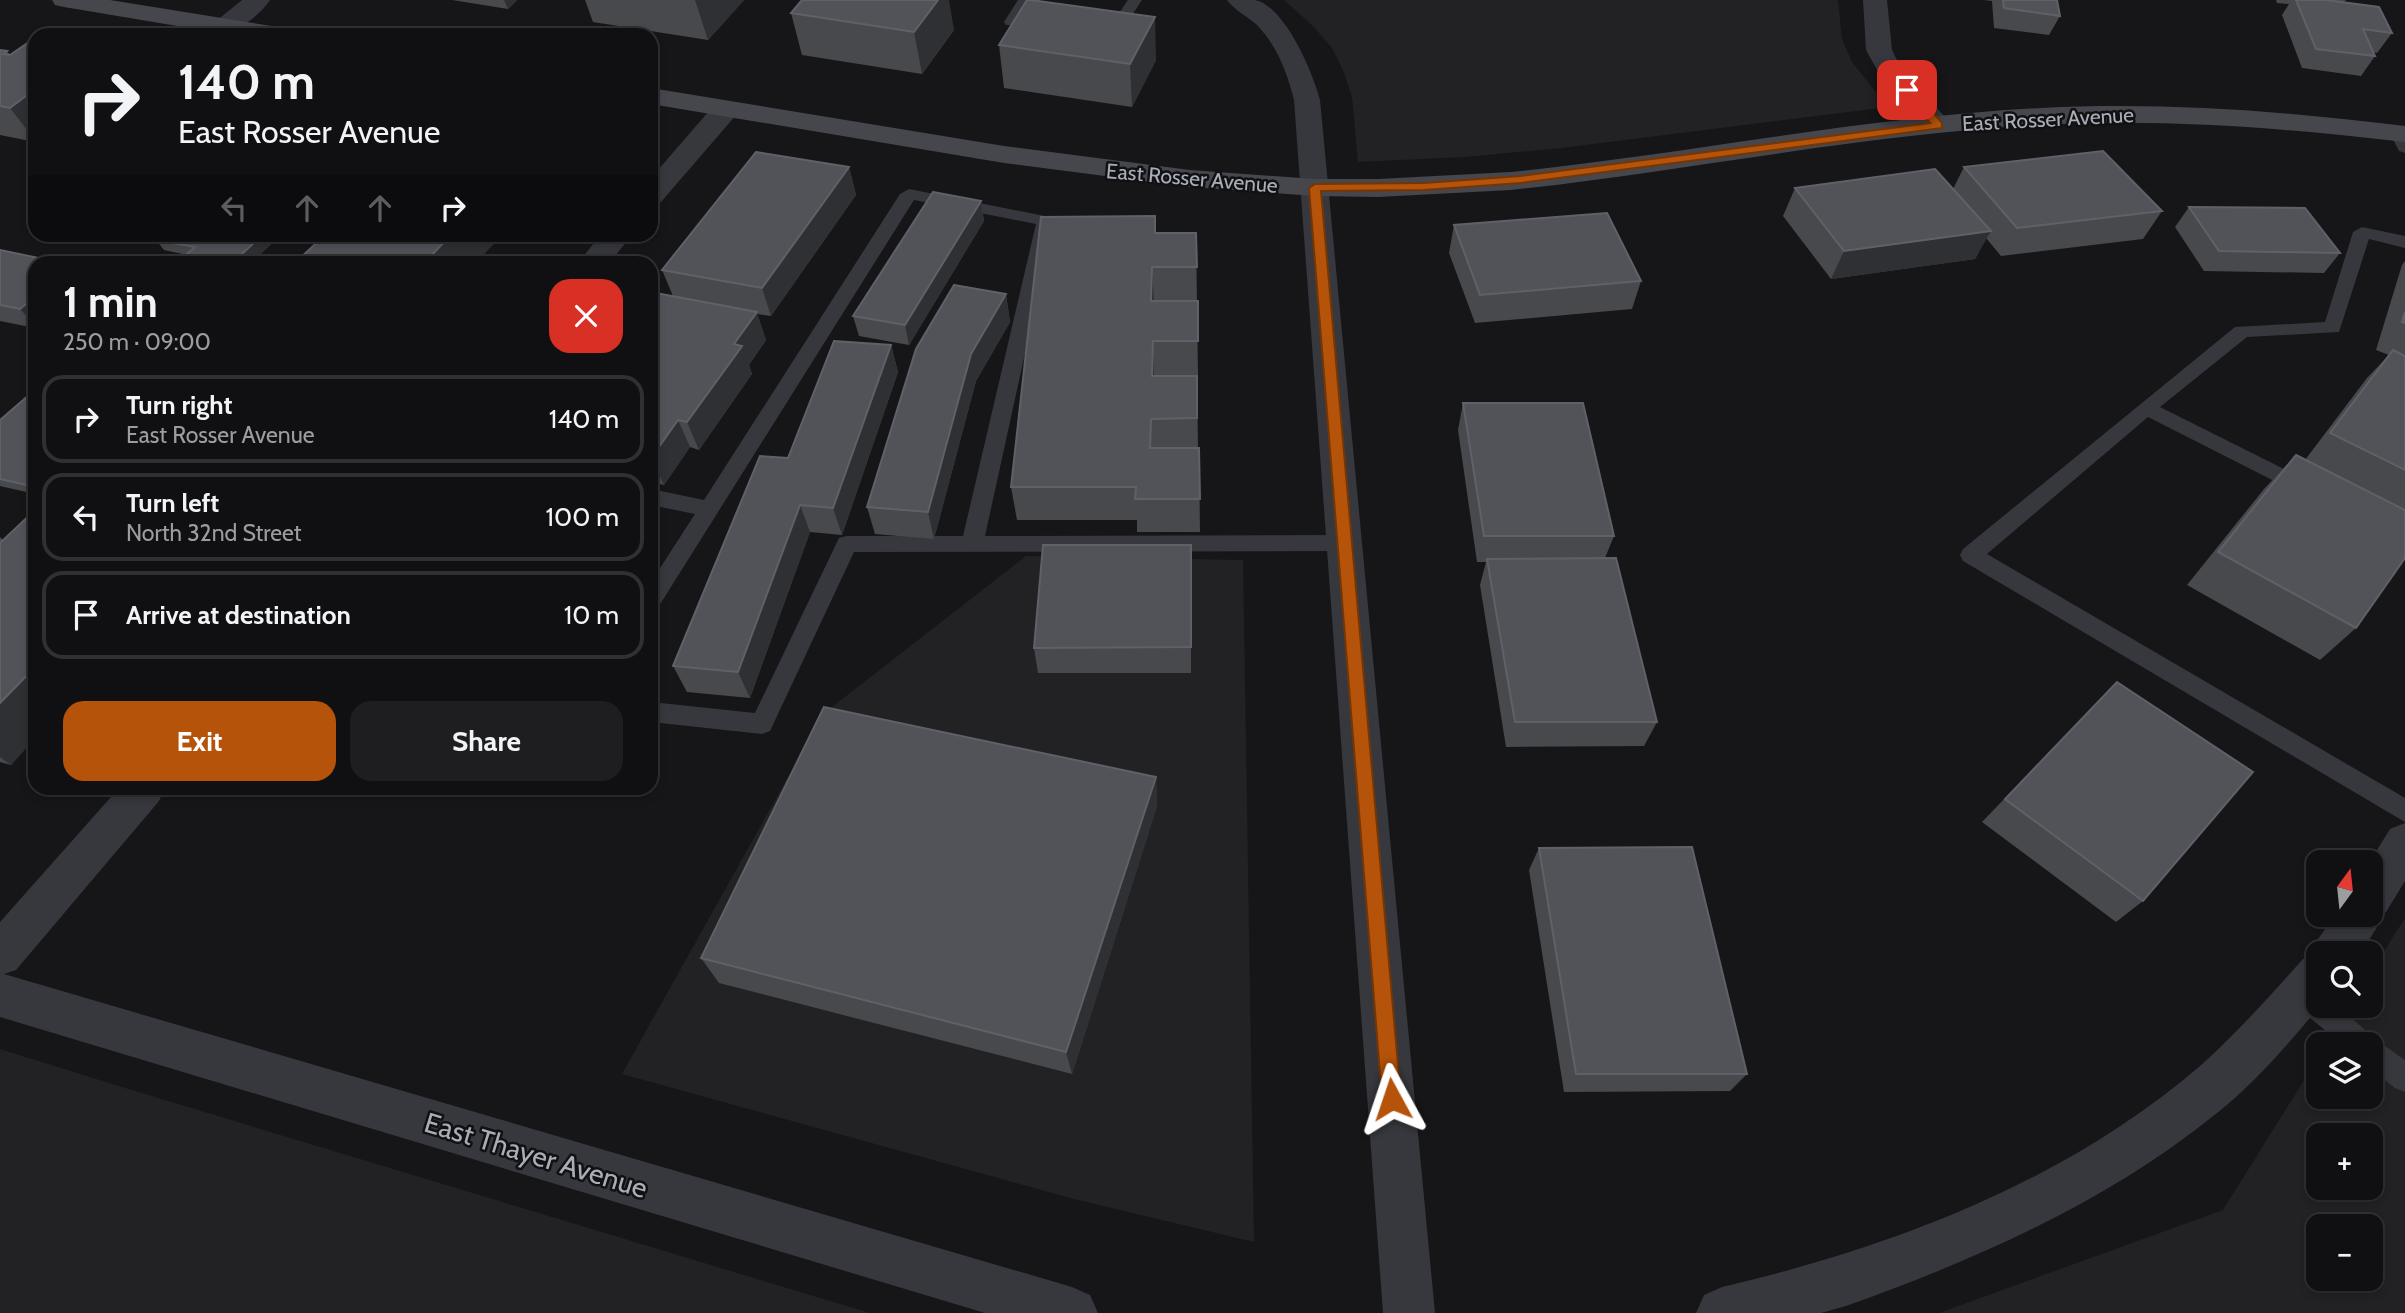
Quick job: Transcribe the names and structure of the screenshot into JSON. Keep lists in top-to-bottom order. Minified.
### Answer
{"streets":{"street":["East Rosser Avenue","East Thayer Avenue"]},"north":"top","page":{"turn":["140 m","East Rosser Avenue"],"heading":["1 min","250 m · 09:00"],"list":[{"name":"Turn right","note":"East Rosser Avenue","value":"140 m"},{"name":"Turn left","note":"North 32nd Street","value":"100 m"},{"name":"Arrive at destination","value":"10 m"}],"buttons":["Exit","Share"],"map_buttons":["+","−"]}}
